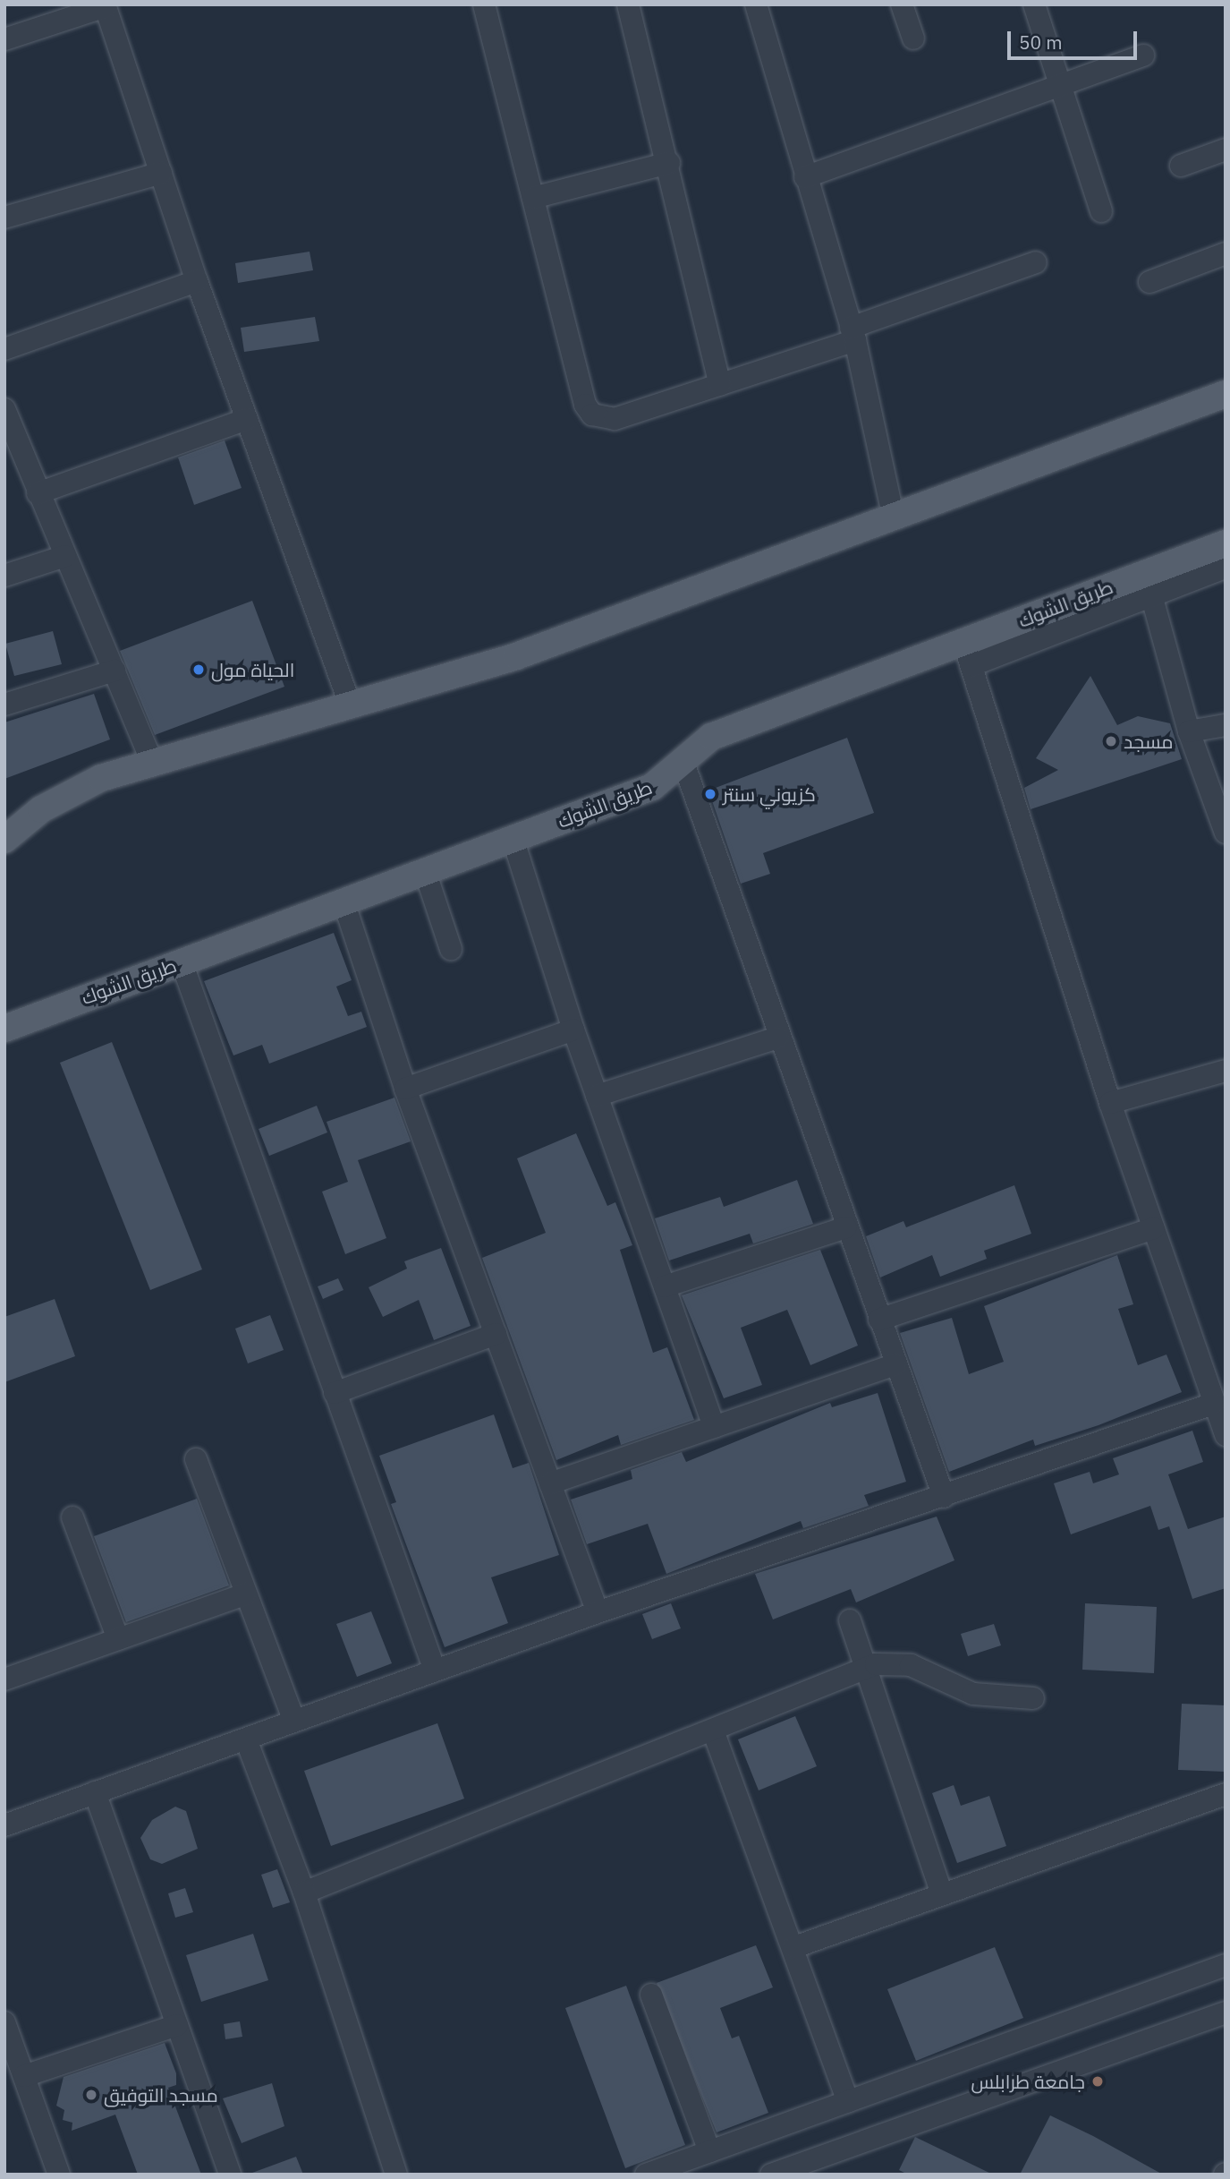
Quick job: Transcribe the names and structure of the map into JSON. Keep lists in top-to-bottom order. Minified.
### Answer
{"streets":{"main road":["طريق الشوك"]},"places":["الحياة مول","مسجد","كزيوني سنتر","جامعة طرابلس","مسجد التوفيق"],"scale_bar":"50 m"}
